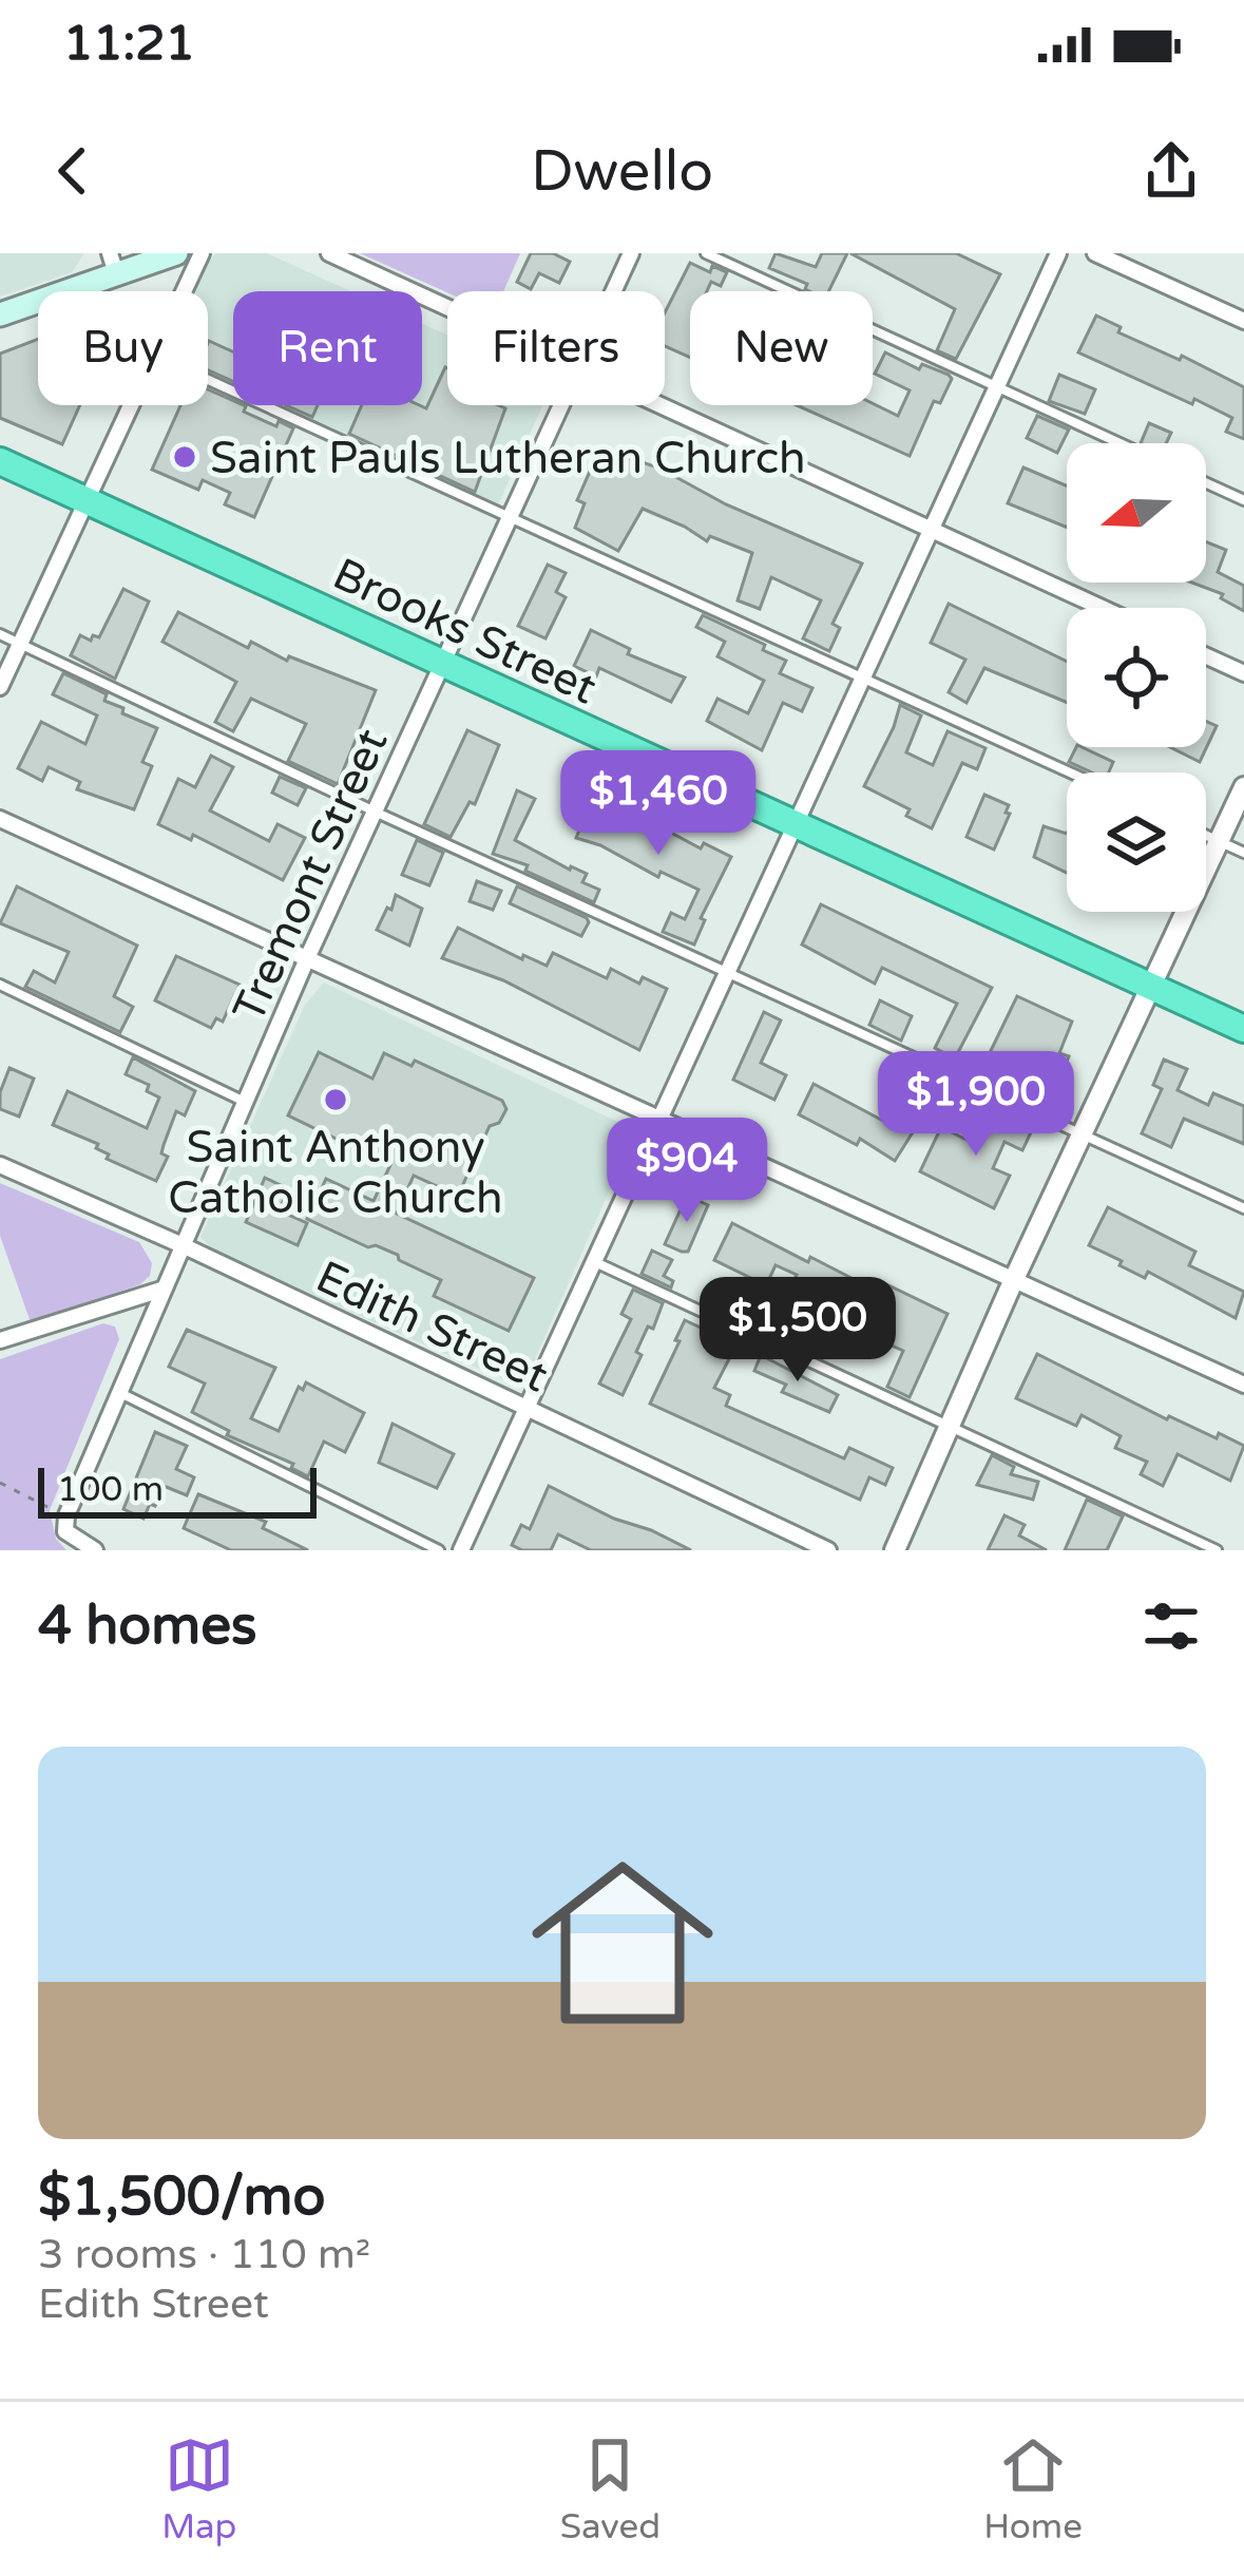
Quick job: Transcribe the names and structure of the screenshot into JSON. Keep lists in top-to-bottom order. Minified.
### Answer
{"streets":{"highway":["Brooks Street"],"street":["Tremont Street","Edith Street"]},"crossings":[["Brooks Street","Tremont Street"],["Tremont Street","Edith Street"]],"places":["Saint Pauls Lutheran Church","Saint Anthony Catholic Church"],"scale_bar":"100 m","north":"left","page":{"status":"11:21","header":"Dwello","chip":["Buy","Rent","Filters","New"],"price":["$1,460","$1,900","$904","$1,500"],"scale":"100 m","heading":"4 homes","list":[{"name":"$1,500/mo","note":"3 rooms · 110 m² · Edith Street"}],"tabs":["Map","Saved","Home"]}}
